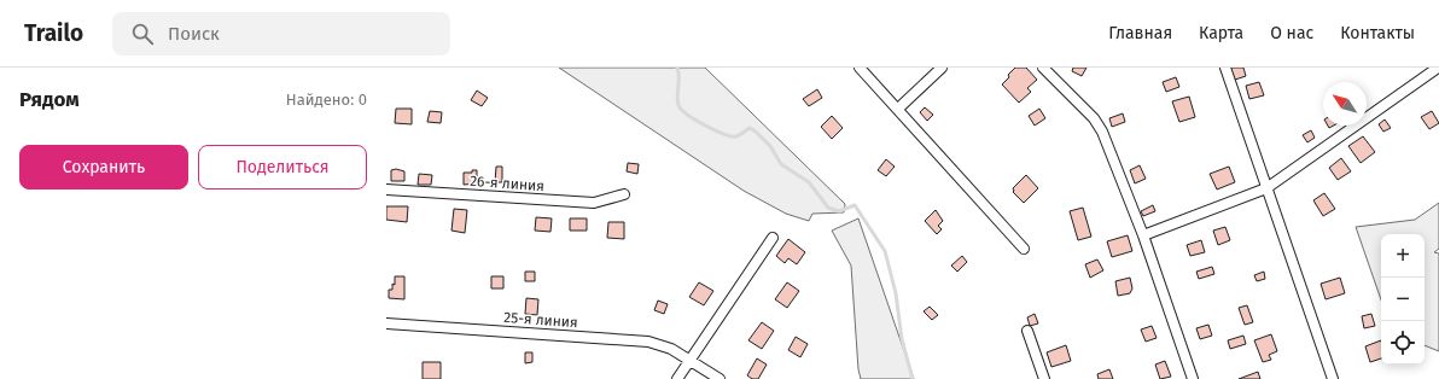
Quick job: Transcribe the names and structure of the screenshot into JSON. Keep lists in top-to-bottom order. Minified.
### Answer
{"streets":{"street":["26-я линия","25-я линия"]},"north":"top left","page":{"header":"Trailo","search":"Поиск","nav":["Главная","Карта","О нас","Контакты"],"heading":["Рядом","Найдено: 0"],"buttons":["Сохранить","Поделиться"],"map_buttons":["+","−"]}}
